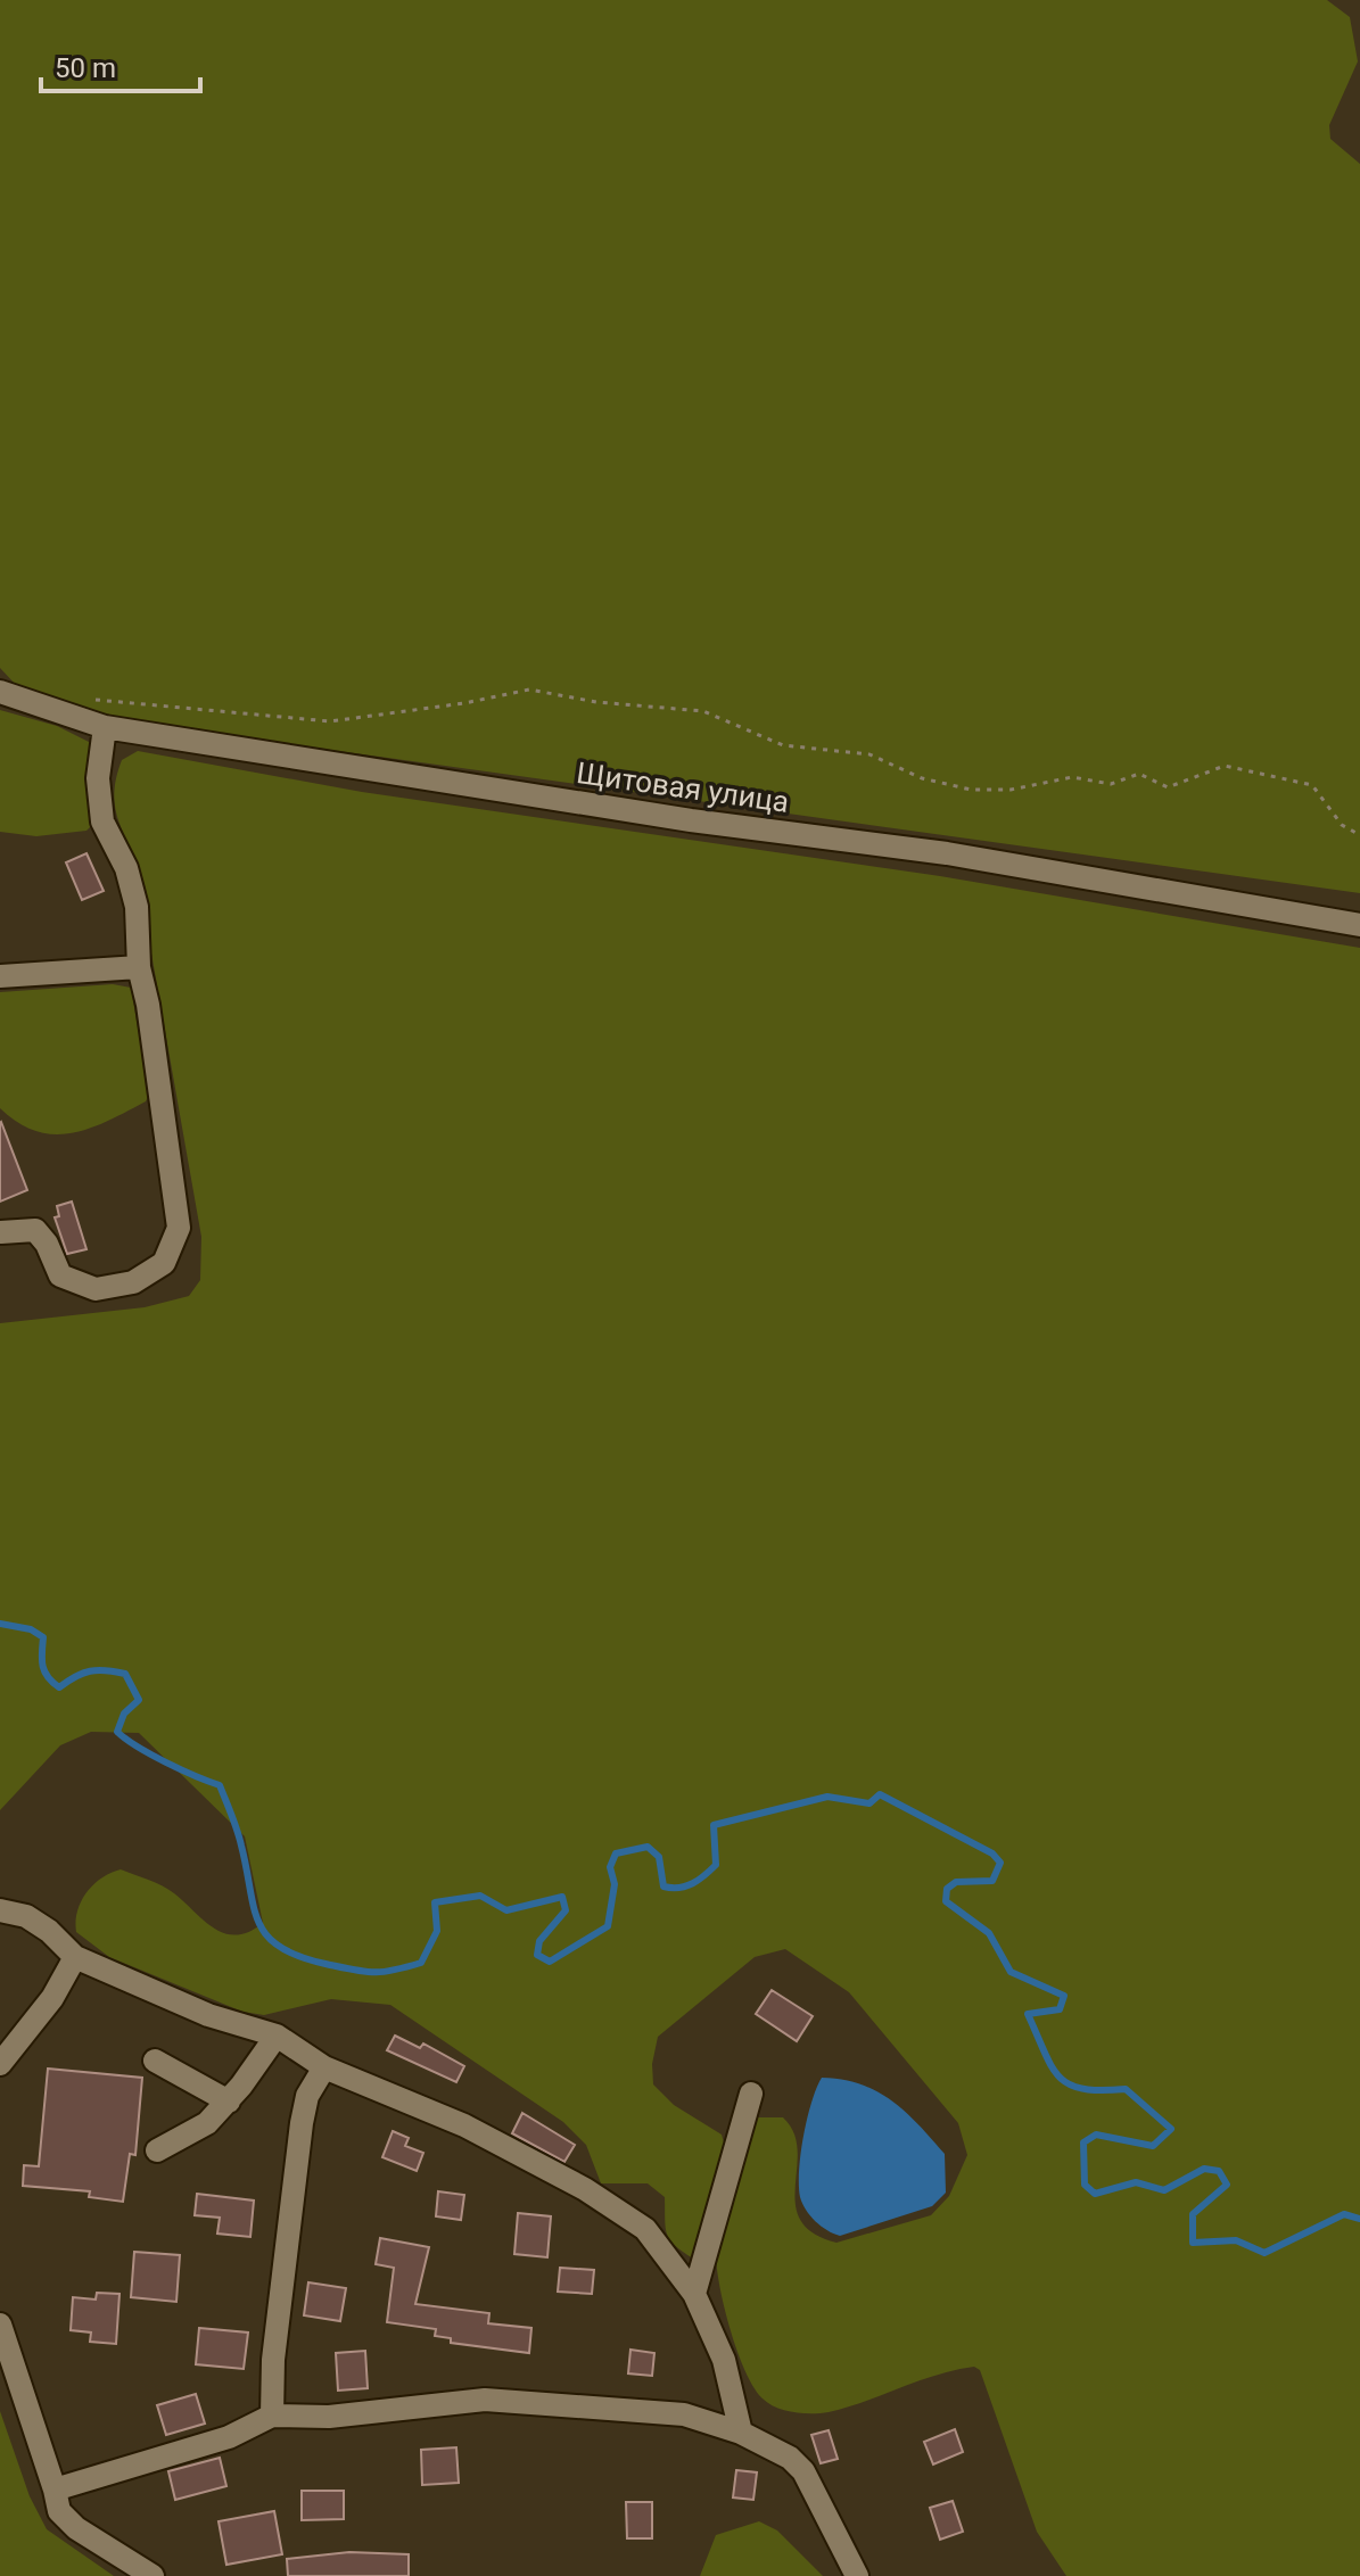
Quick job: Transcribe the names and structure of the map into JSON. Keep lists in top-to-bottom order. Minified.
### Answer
{"streets":{"street":["Щитовая улица"]},"scale_bar":"50 m"}
